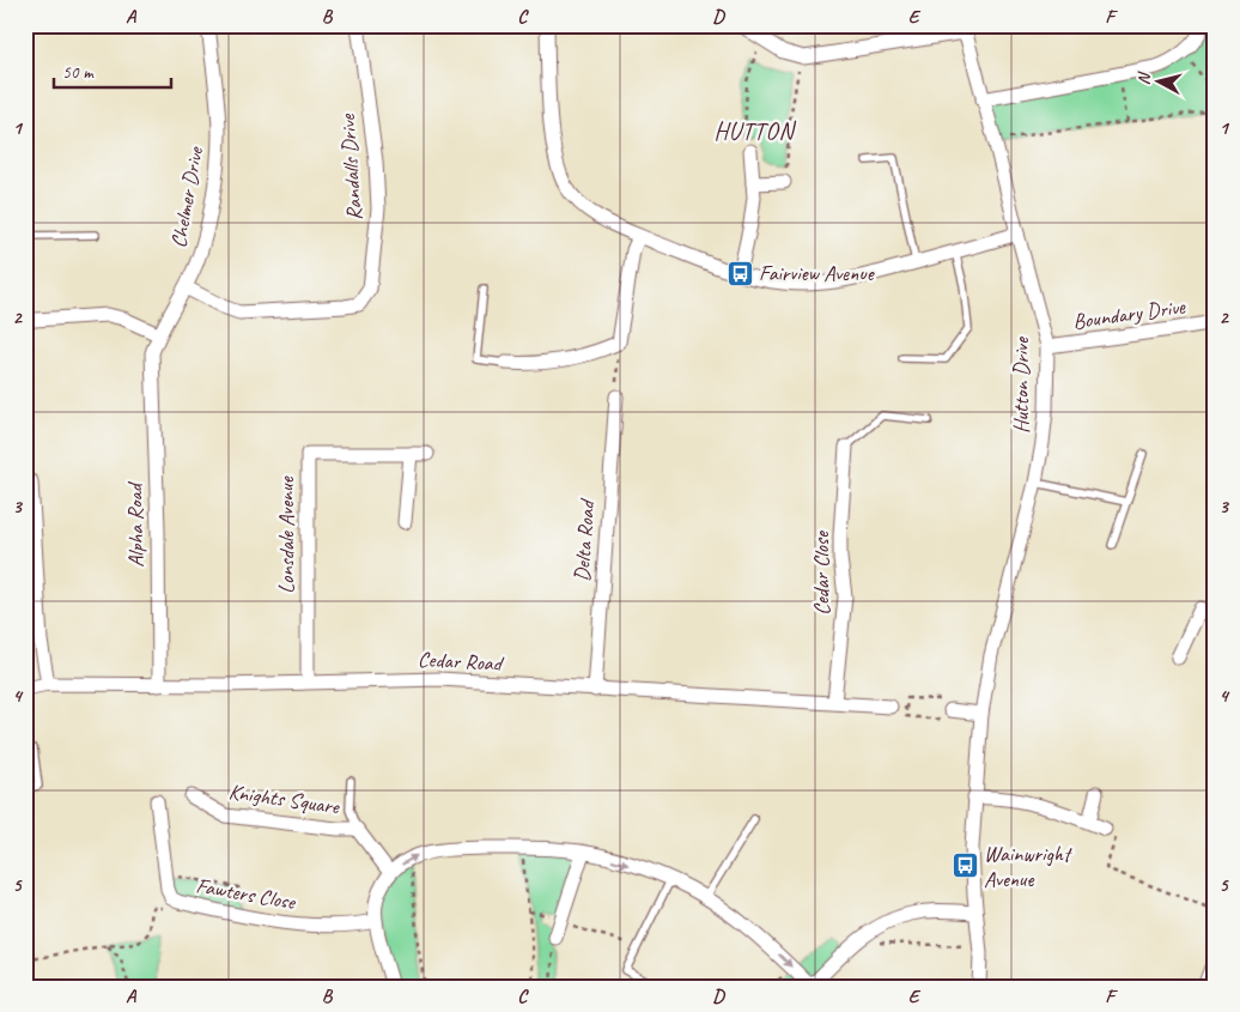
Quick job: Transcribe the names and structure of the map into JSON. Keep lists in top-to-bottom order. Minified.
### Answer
{"streets":{"street":["Randalls Drive","Chelmer Drive","Boundary Drive","Hutton Drive","Alpha Road","Lonsdale Avenue","Delta Road","Cedar Close","Cedar Road","Knights Square","Fawters Close"]},"crossings":[["Randalls Drive","Chelmer Drive"],["Chelmer Drive","Alpha Road"],["Boundary Drive","Hutton Drive"],["Alpha Road","Cedar Road"],["Lonsdale Avenue","Cedar Road"],["Delta Road","Cedar Road"],["Cedar Close","Cedar Road"]],"districts":["HUTTON"],"places":{"bus stop":["Fairview Avenue","Wainwright Avenue"]},"scale_bar":"50 m","north":"left","grid":{"columns":["A","B","C","D","E","F"],"rows":["1","2","3","4","5"]}}
